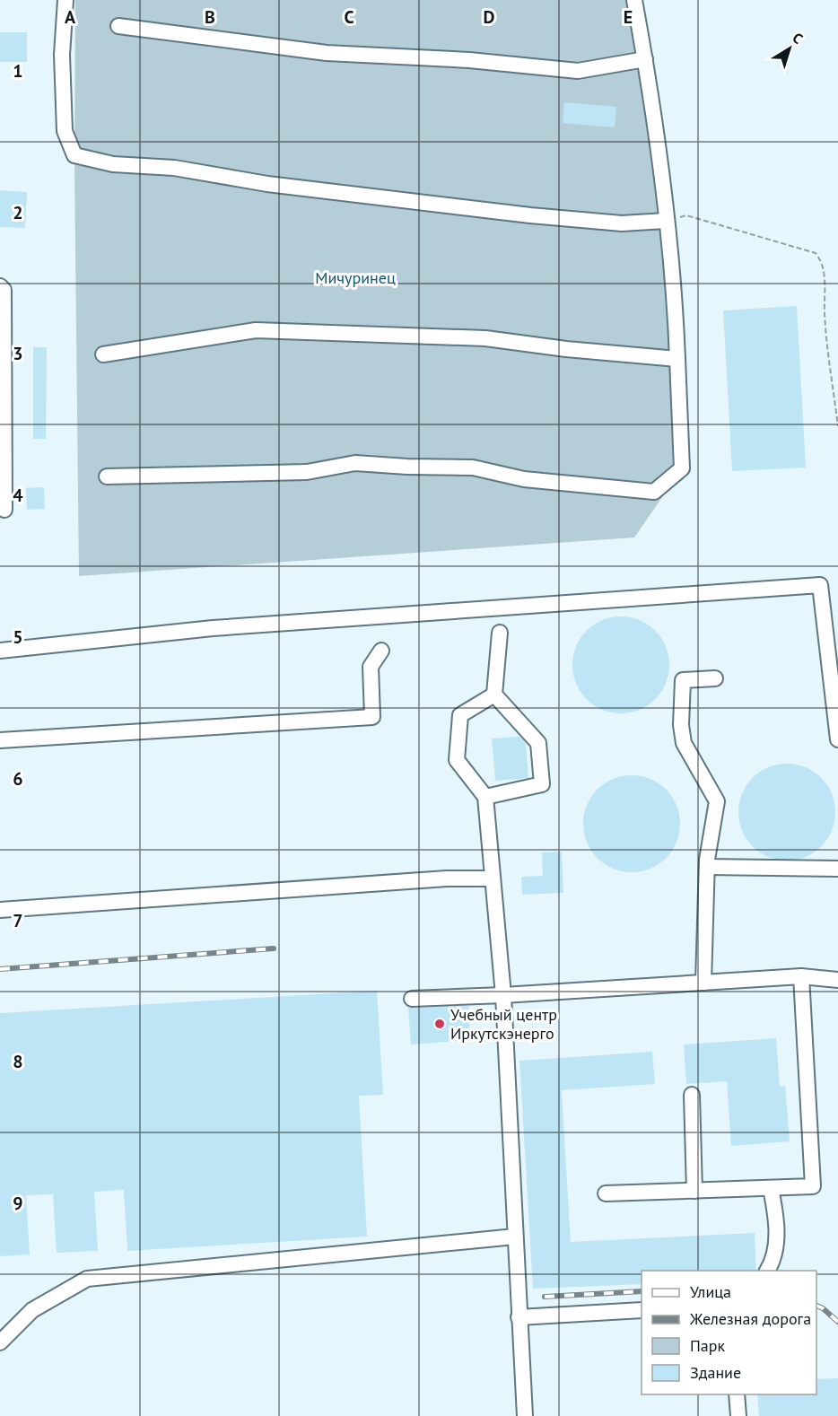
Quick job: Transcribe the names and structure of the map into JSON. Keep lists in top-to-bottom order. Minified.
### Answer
{"parks":["Мичуринец"],"places":["Учебный центр Иркутскэнерго"],"legend":["Улица","Железная дорога","Парк","Здание"],"north":"top right","grid":{"columns":["A","B","C","D","E"],"rows":["1","2","3","4","5","6","7","8","9"]}}
